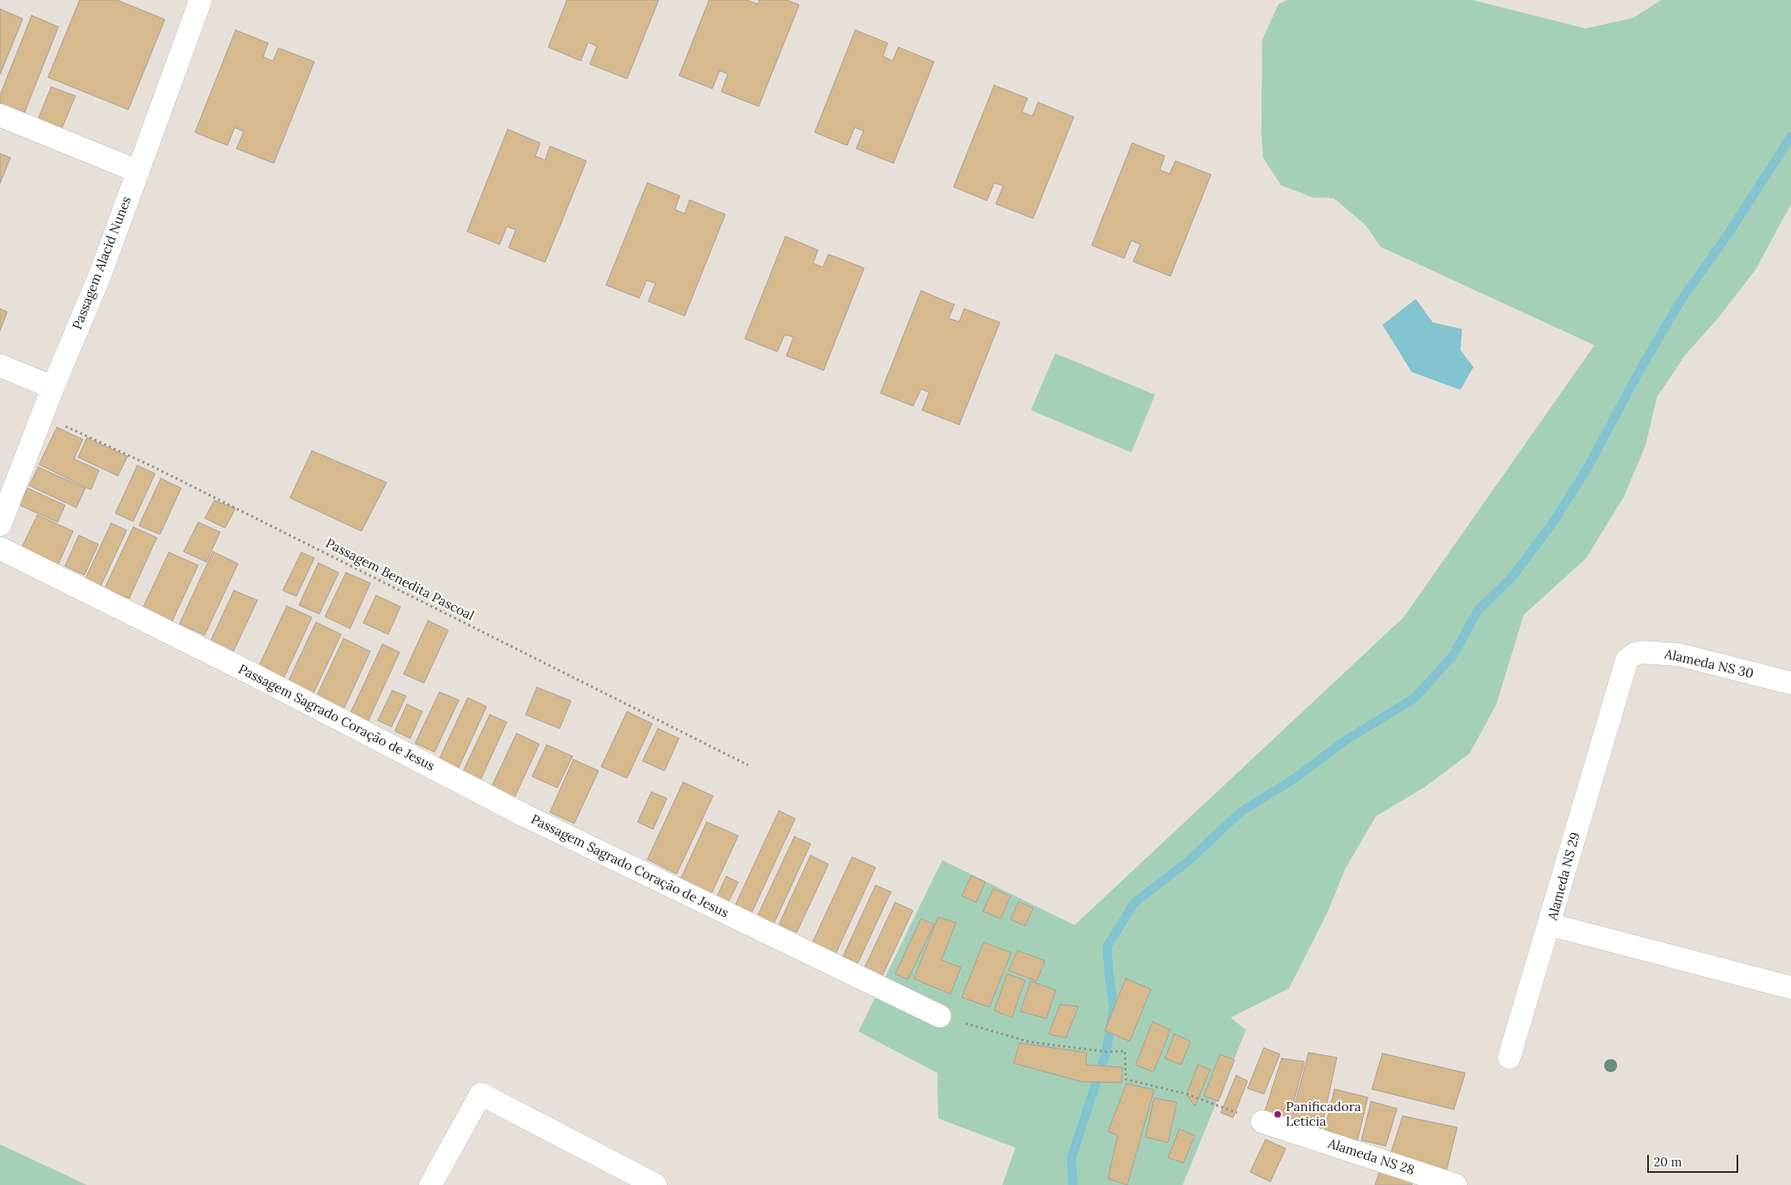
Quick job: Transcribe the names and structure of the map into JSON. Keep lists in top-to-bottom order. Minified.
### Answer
{"streets":{"street":["Passagem Alacid Nunes","Alameda NS 30","Passagem Sagrado Coração de Jesus","Alameda NS 29","Alameda NS 28"],"path":["Passagem Benedita Pascoal"]},"crossings":[["Passagem Alacid Nunes","Passagem Benedita Pascoal"],["Alameda NS 30","Alameda NS 29"]],"places":["Panificadora Leticia"],"scale_bar":"20 m"}
